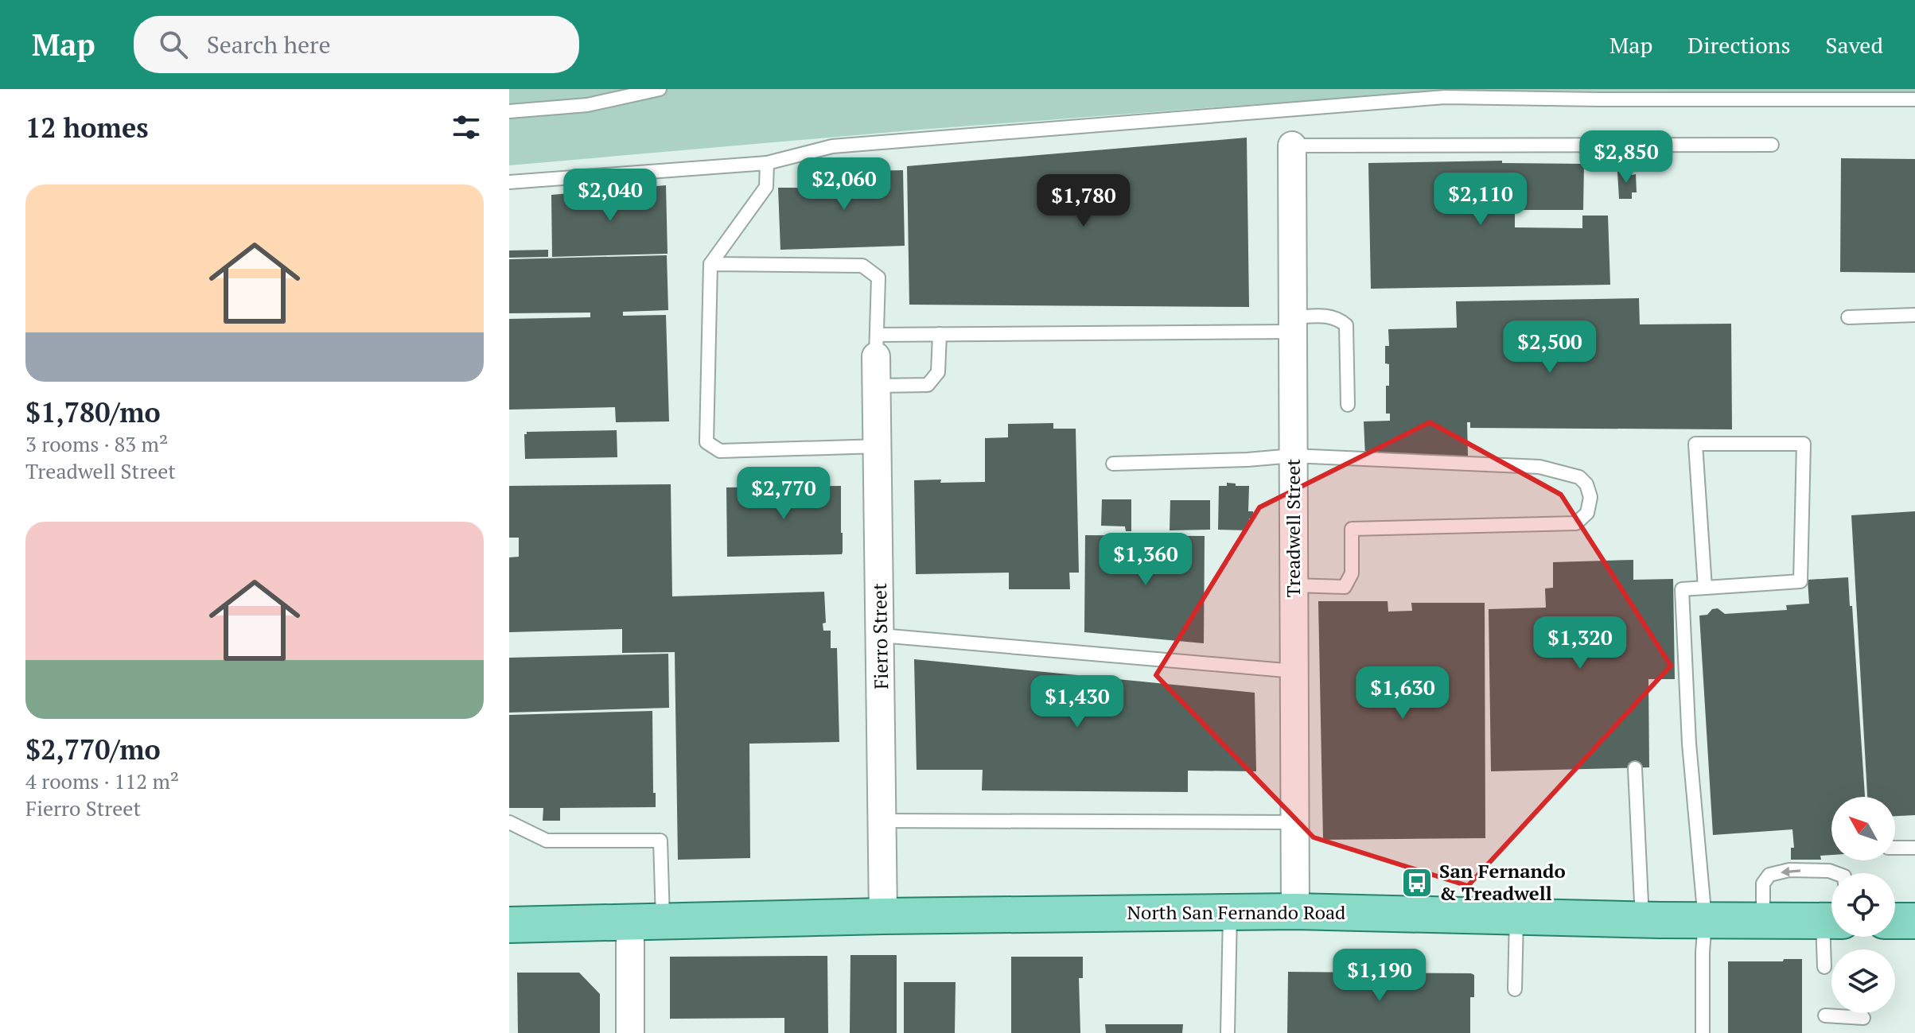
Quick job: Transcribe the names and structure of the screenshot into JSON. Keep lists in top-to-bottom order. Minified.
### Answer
{"streets":{"main road":["North San Fernando Road"],"street":["Treadwell Street","Fierro Street"]},"crossings":[["Treadwell Street","North San Fernando Road"],["Fierro Street","North San Fernando Road"]],"places":{"bus stop":["San Fernando & Treadwell"]},"north":"top left","page":{"header":"Map","search":"Search here","nav":["Map","Directions","Saved"],"heading":"12 homes","price":["$2,850","$2,060","$2,040","$2,110","$1,780","$2,500","$2,770","$1,360","$1,320","$1,630","$1,430","$1,190"],"list":[{"name":"$1,780/mo","note":"3 rooms · 83 m² · Treadwell Street"},{"name":"$2,770/mo","note":"4 rooms · 112 m² · Fierro Street"}]}}
